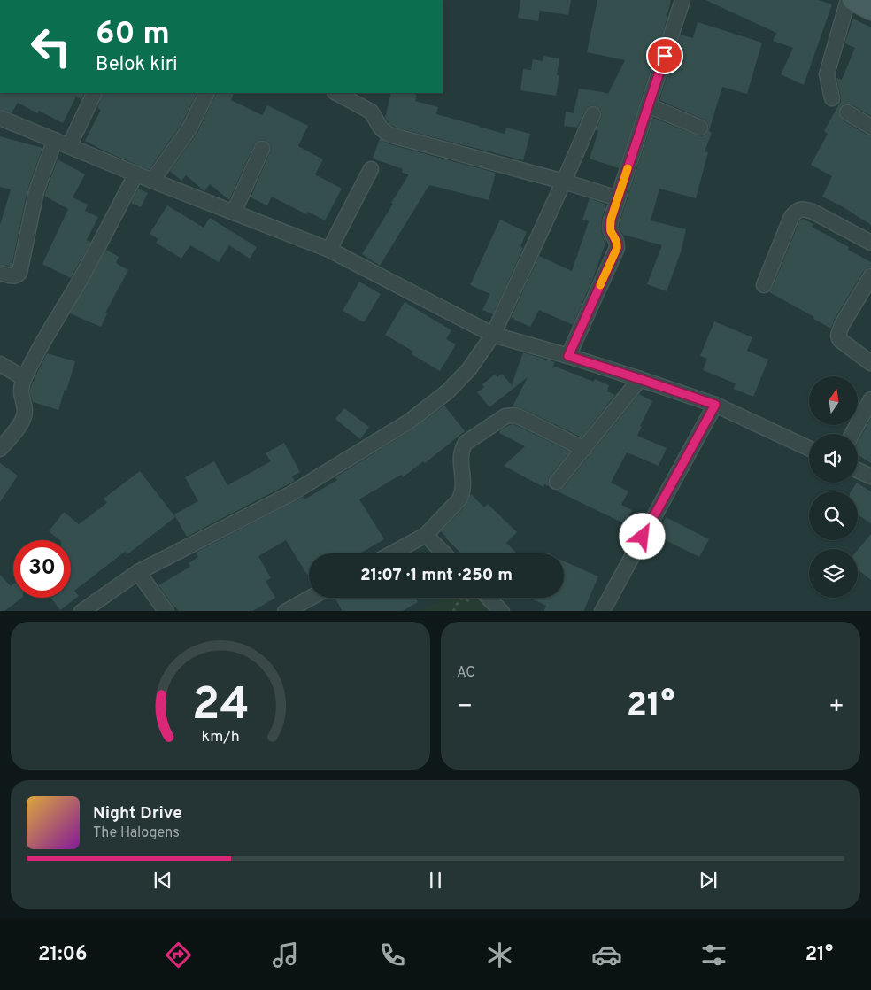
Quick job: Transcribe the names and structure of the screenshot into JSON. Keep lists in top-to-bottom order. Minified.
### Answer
{"north":"top","page":{"turn":["60 m","Belok kiri"],"limit":"30","trip":"21:07 · 1 mnt · 250 m","tile":"AC","heat":["−","21°","+"],"song":["Night Drive","The Halogens"],"tabs":["21:06","21°"],"gauge":["24","km/h"]}}
